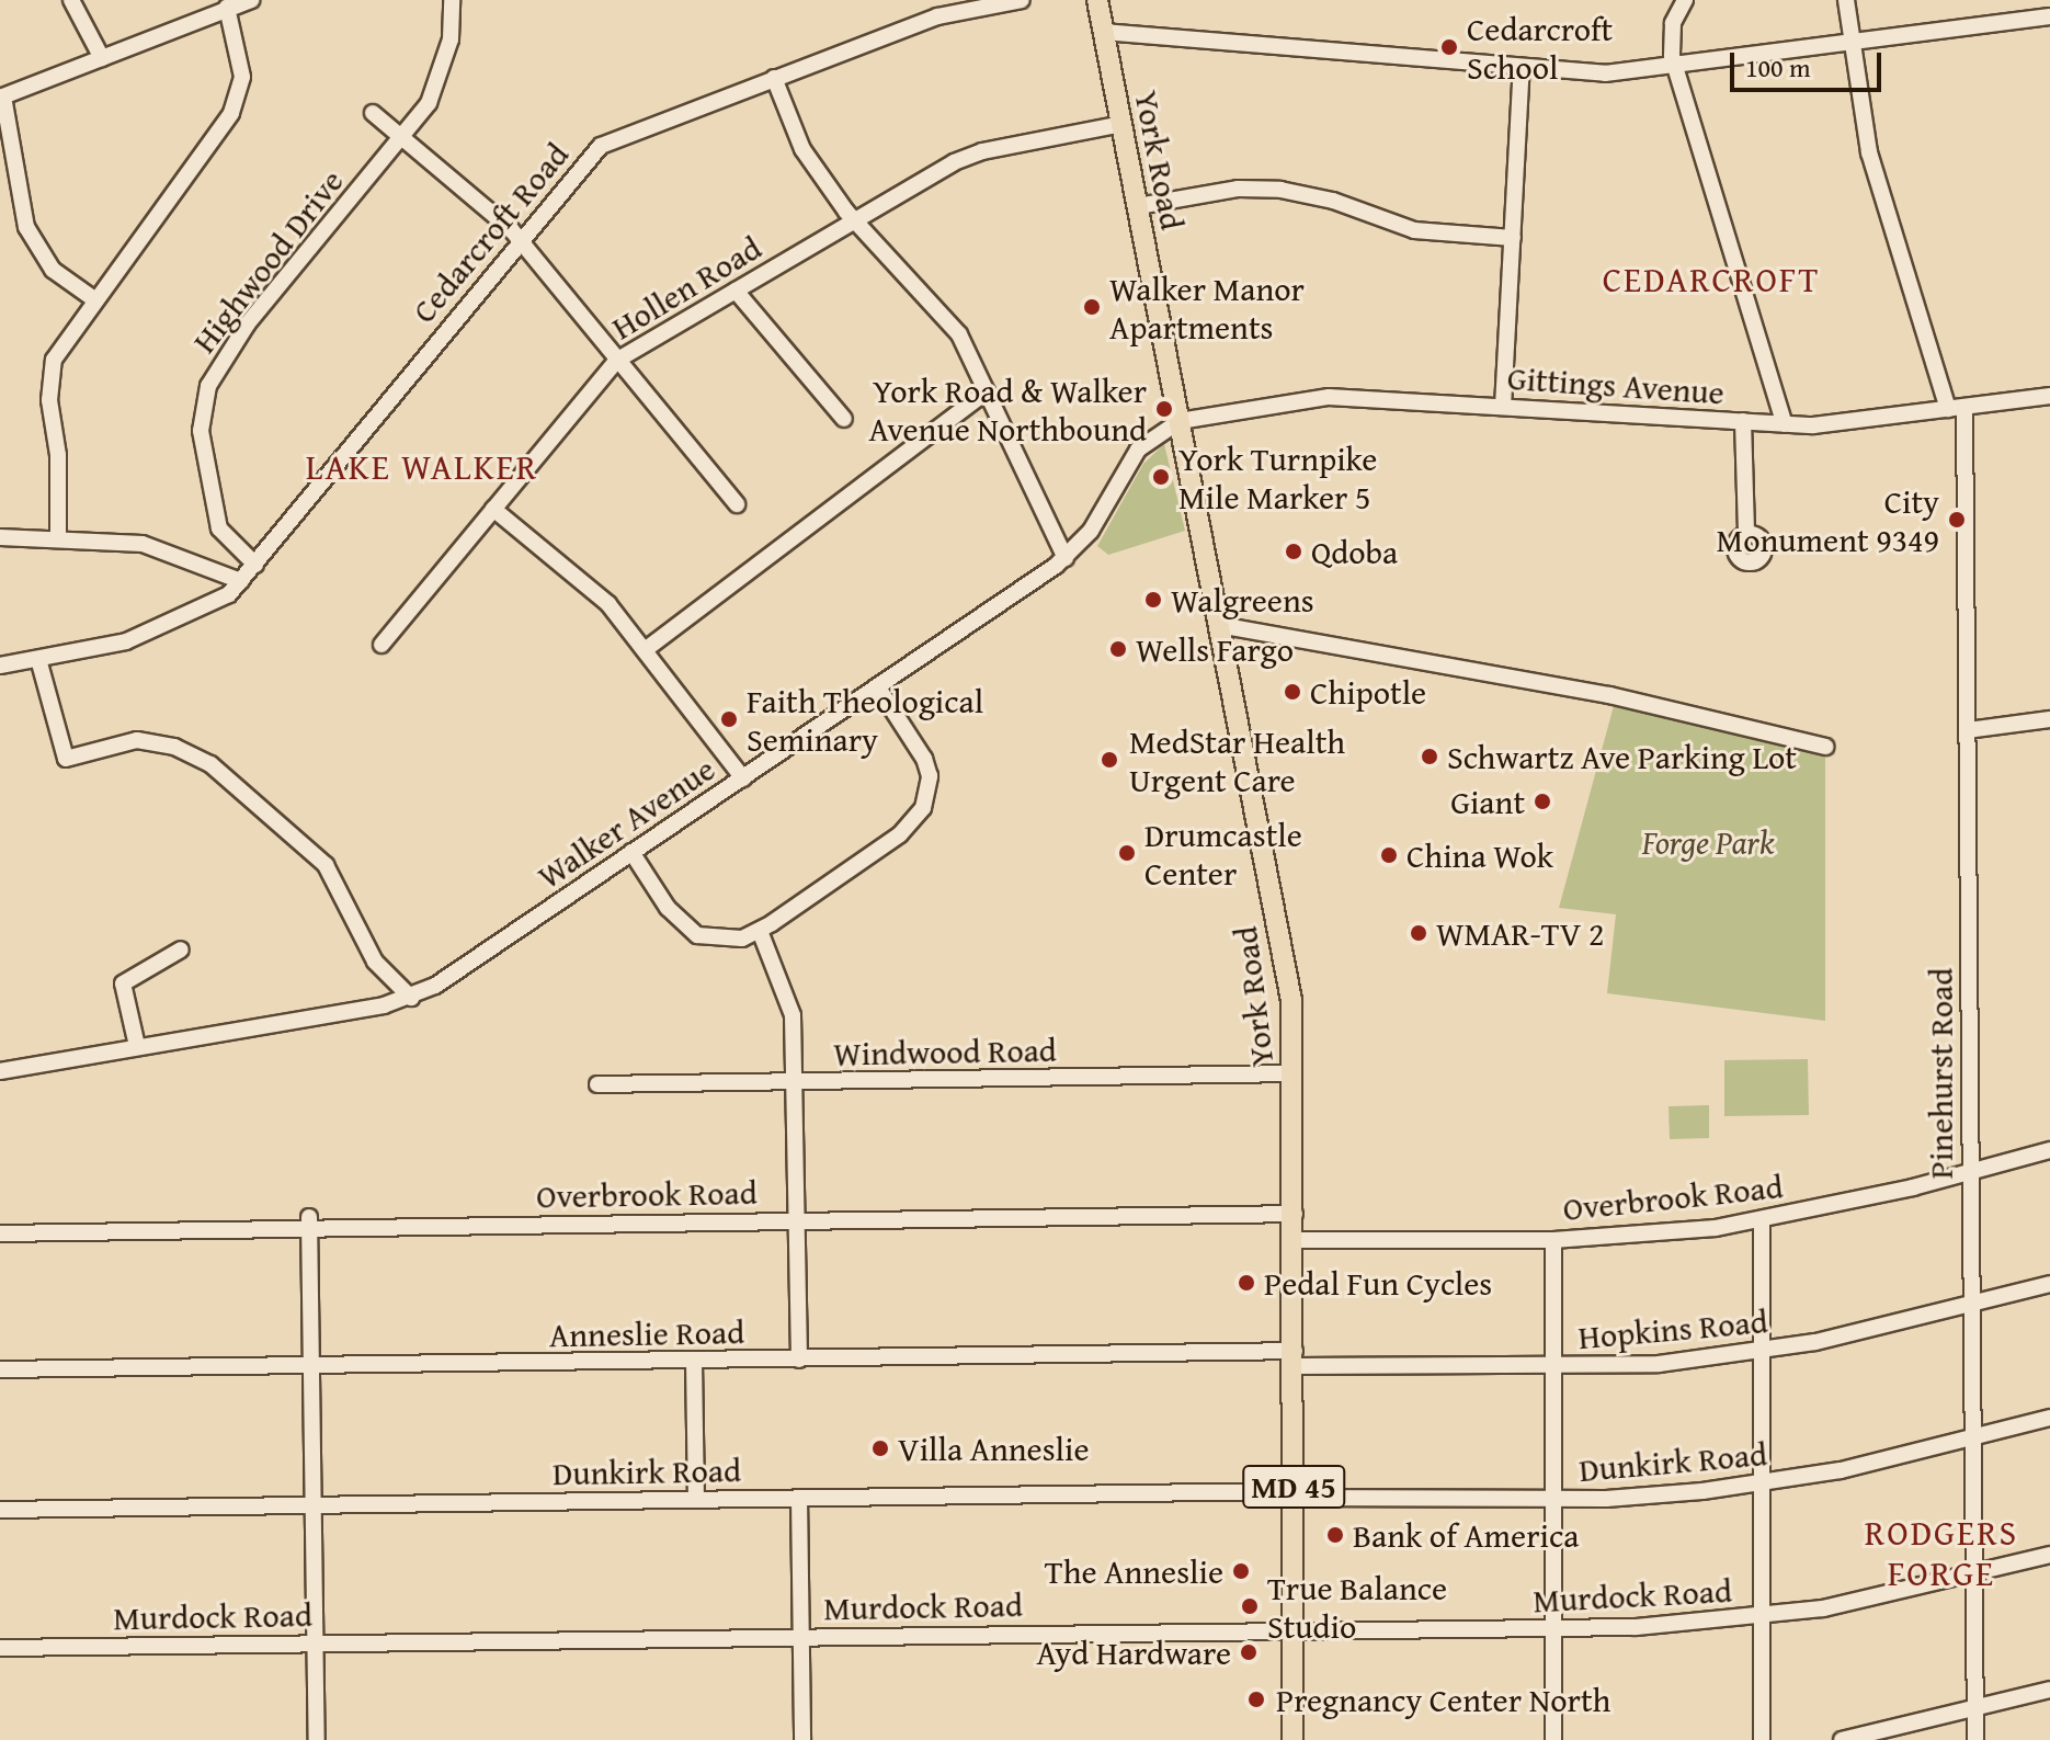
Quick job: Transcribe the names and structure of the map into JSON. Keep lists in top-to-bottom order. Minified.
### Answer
{"streets":{"main road":["York Road","MD 45"],"street":["Cedarcroft Road","Highwood Drive","Hollen Road","Gittings Avenue","Walker Avenue","Windwood Road","Pinehurst Road","Overbrook Road","Hopkins Road","Anneslie Road","Dunkirk Road","Murdock Road"]},"crossings":[["York Road","Hollen Road"],["York Road","Gittings Avenue"],["York Road","Walker Avenue"],["York Road","Windwood Road"],["York Road","Overbrook Road"],["York Road","Hopkins Road"],["York Road","Anneslie Road"],["York Road","Dunkirk Road"],["York Road","Murdock Road"],["Cedarcroft Road","Highwood Drive"],["Gittings Avenue","Walker Avenue"],["Gittings Avenue","Pinehurst Road"],["Pinehurst Road","Overbrook Road"],["Pinehurst Road","Hopkins Road"],["Pinehurst Road","Dunkirk Road"],["Pinehurst Road","Murdock Road"],["Hopkins Road","Anneslie Road"]],"districts":["CEDARCROFT","LAKE WALKER","RODGERS FORGE"],"parks":["Forge Park"],"places":["Cedarcroft School","Walker Manor Apartments","York Road & Walker Avenue Northbound","York Turnpike Mile Marker 5","City Monument 9349","Qdoba","Walgreens","Wells Fargo","Chipotle","Faith Theological Seminary","Schwartz Ave Parking Lot","MedStar Health Urgent Care","Giant","Drumcastle Center","China Wok","WMAR-TV 2","Pedal Fun Cycles","Villa Anneslie","Bank of America","The Anneslie","True Balance Studio","Ayd Hardware","Pregnancy Center North"],"scale_bar":"100 m"}
